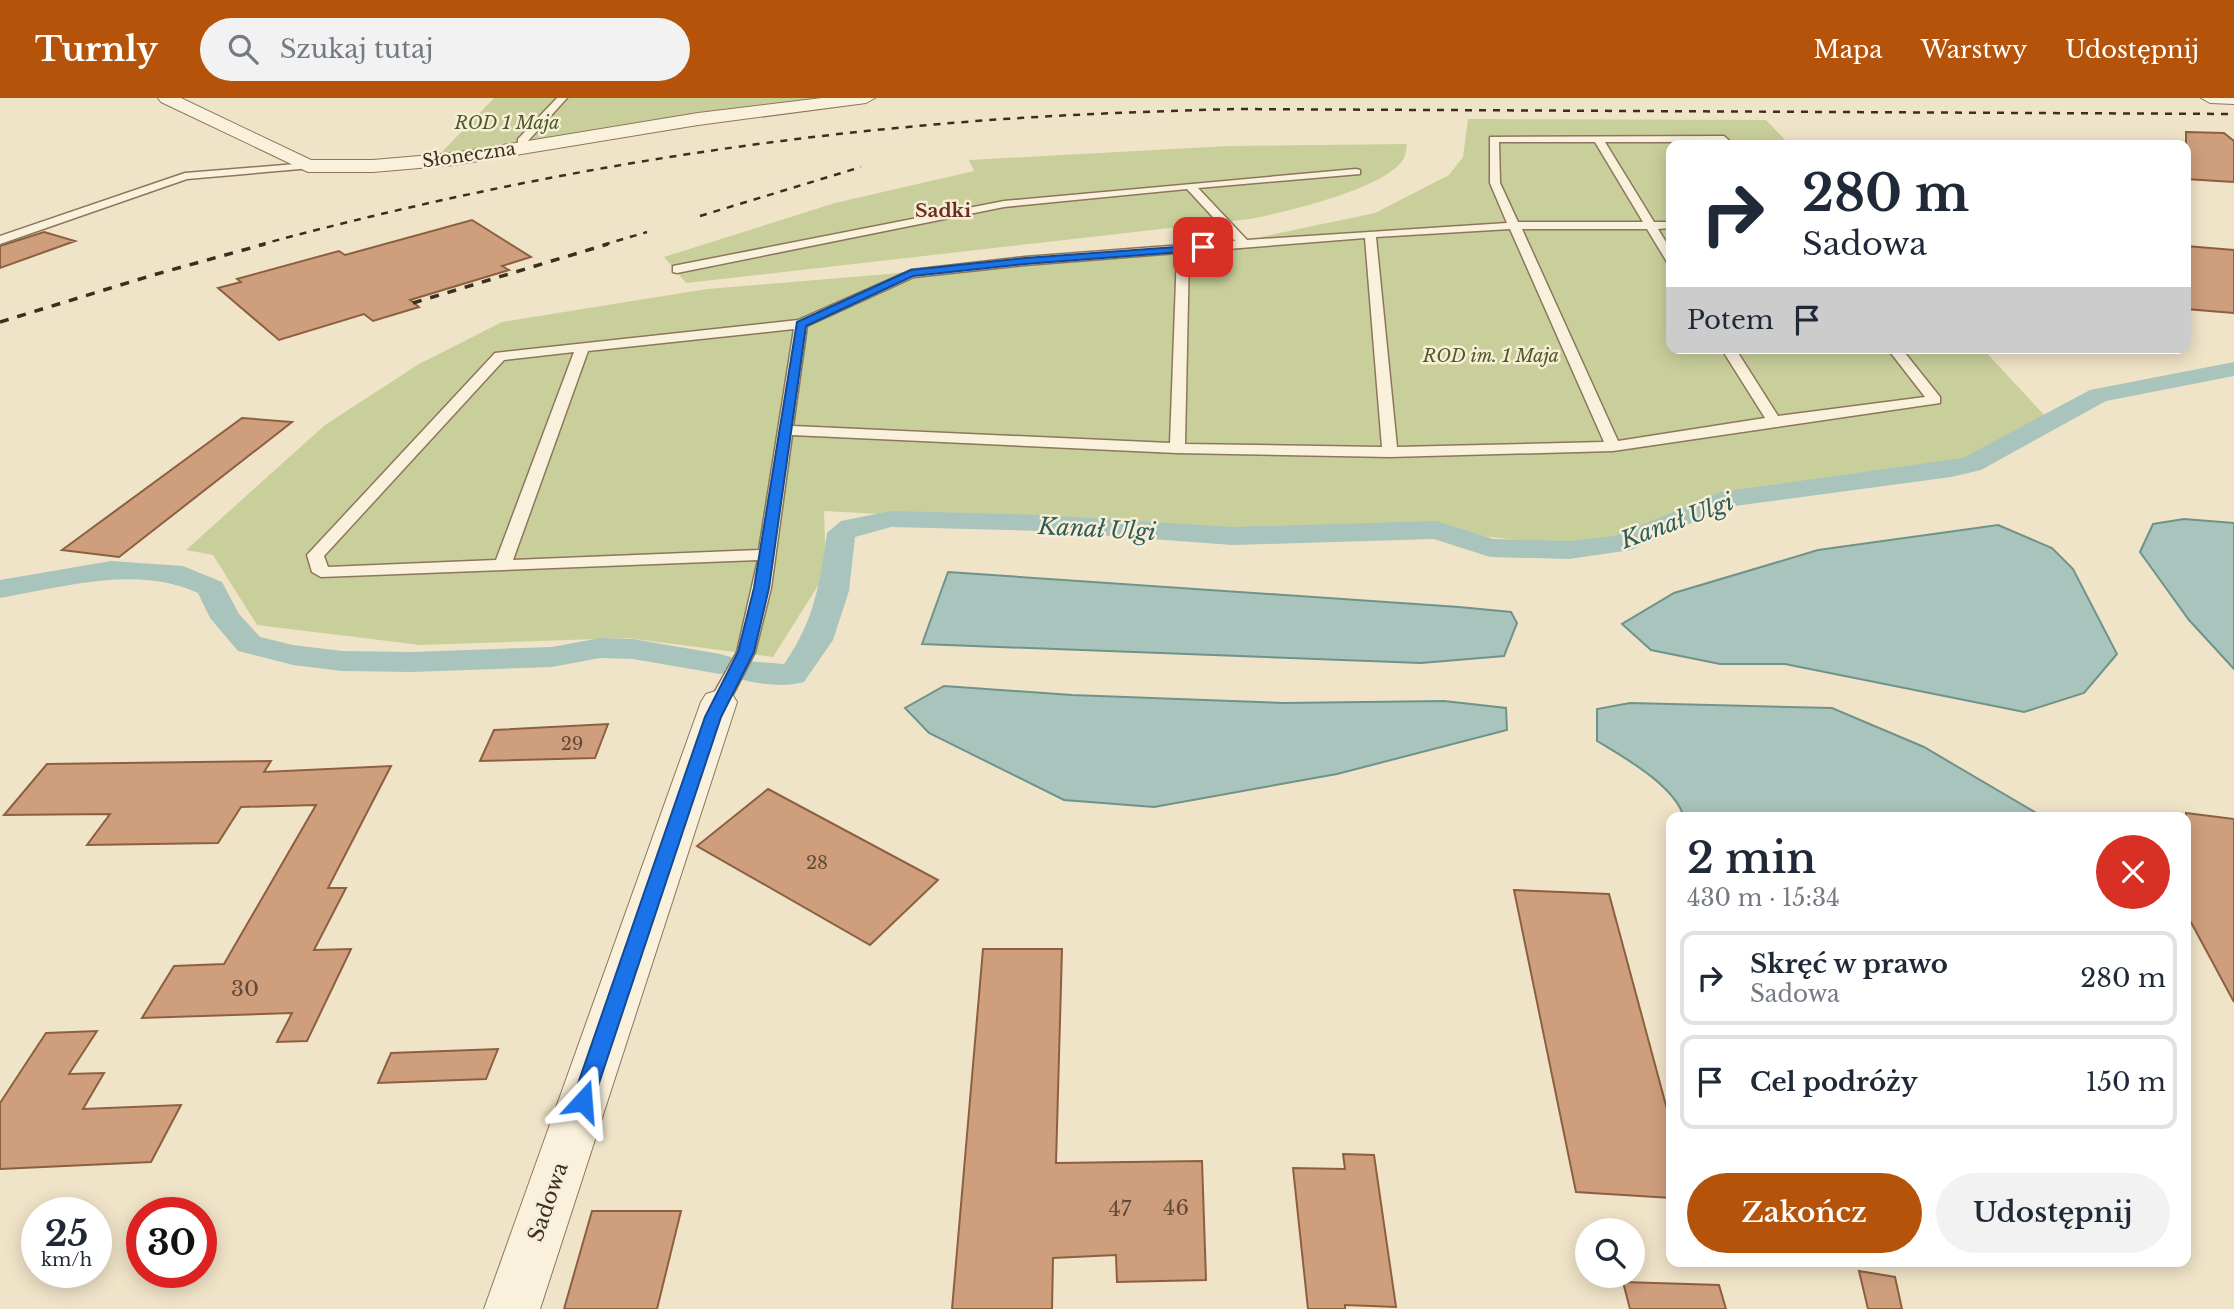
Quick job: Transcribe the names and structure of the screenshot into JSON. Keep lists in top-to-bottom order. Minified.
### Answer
{"streets":{"street":["Słoneczna","Sadowa"]},"districts":["Sadki"],"water":["Kanał Ulgi"],"parks":["ROD 1 Maja","ROD im. 1 Maja"],"house_numbers":["29","28","30","46","47"],"page":{"header":"Turnly","search":"Szukaj tutaj","nav":["Mapa","Warstwy","Udostępnij"],"turn":["280 m","Sadowa"],"then":"Potem","heading":["2 min","430 m · 15:34"],"list":[{"name":"Skręć w prawo","note":"Sadowa","value":"280 m"},{"name":"Cel podróży","value":"150 m"}],"buttons":["Zakończ","Udostępnij"],"speed":"25 km/h","limit":"30"}}
